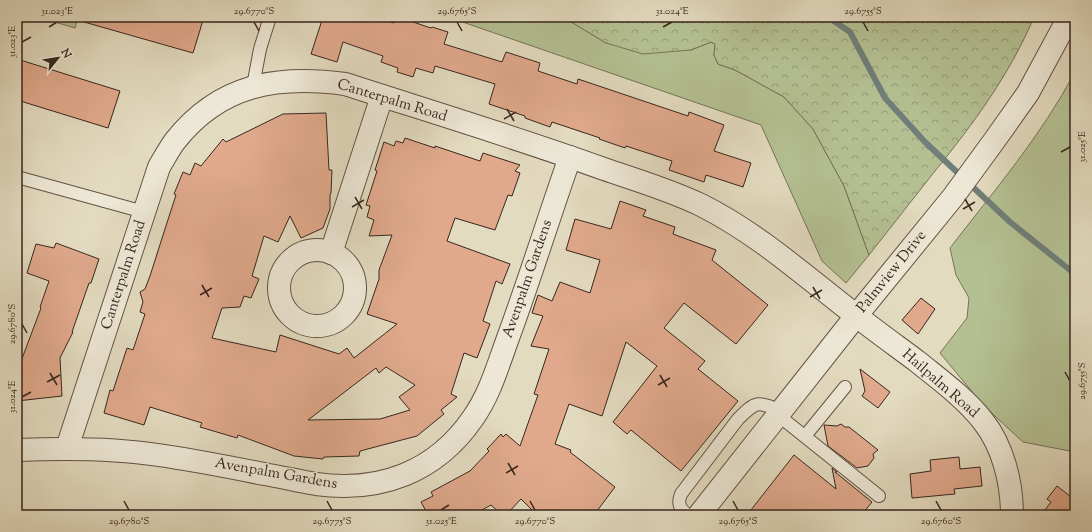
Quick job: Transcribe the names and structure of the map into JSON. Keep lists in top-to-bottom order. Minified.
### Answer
{"streets":{"street":["Canterpalm Road","Palmview Drive","Avenpalm Gardens","Hailpalm Road"]},"crossings":[["Canterpalm Road","Palmview Drive"],["Canterpalm Road","Avenpalm Gardens"],["Canterpalm Road","Hailpalm Road"],["Palmview Drive","Hailpalm Road"]],"north":"top right","coordinates":["31.023°E","29.6770°S","29.6765°S","31.024°E","29.6755°S","31.025°E","29.6780°S","29.6775°S","29.6760°S"]}
